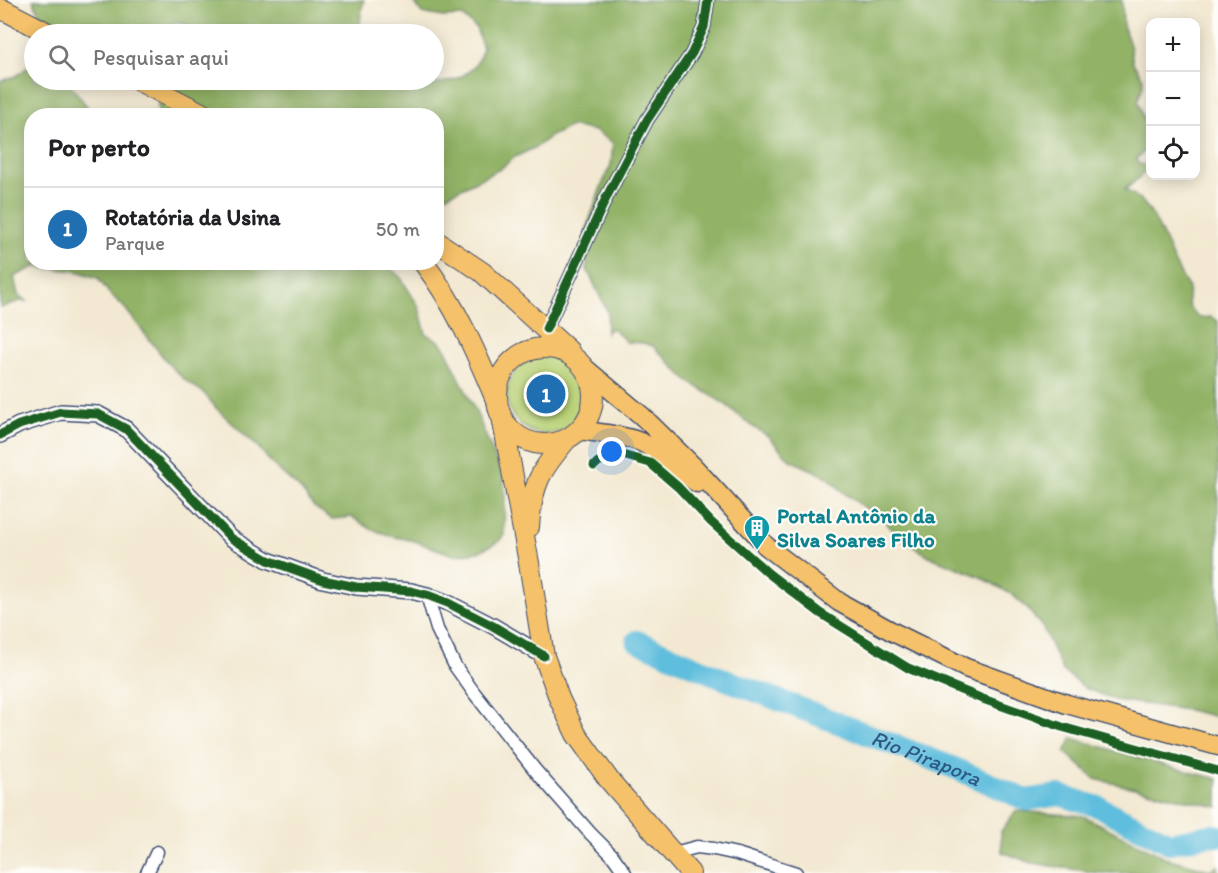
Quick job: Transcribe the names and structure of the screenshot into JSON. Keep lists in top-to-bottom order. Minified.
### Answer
{"water":["Rio Pirapora"],"places":{"building":["Portal Antônio da Silva Soares Filho"]},"page":{"map_buttons":["+","−"],"search":"Pesquisar aqui","heading":"Por perto","list":[{"mark":"1","name":"Rotatória da Usina","note":"Parque","value":"50 m"}],"pins":"1"}}
